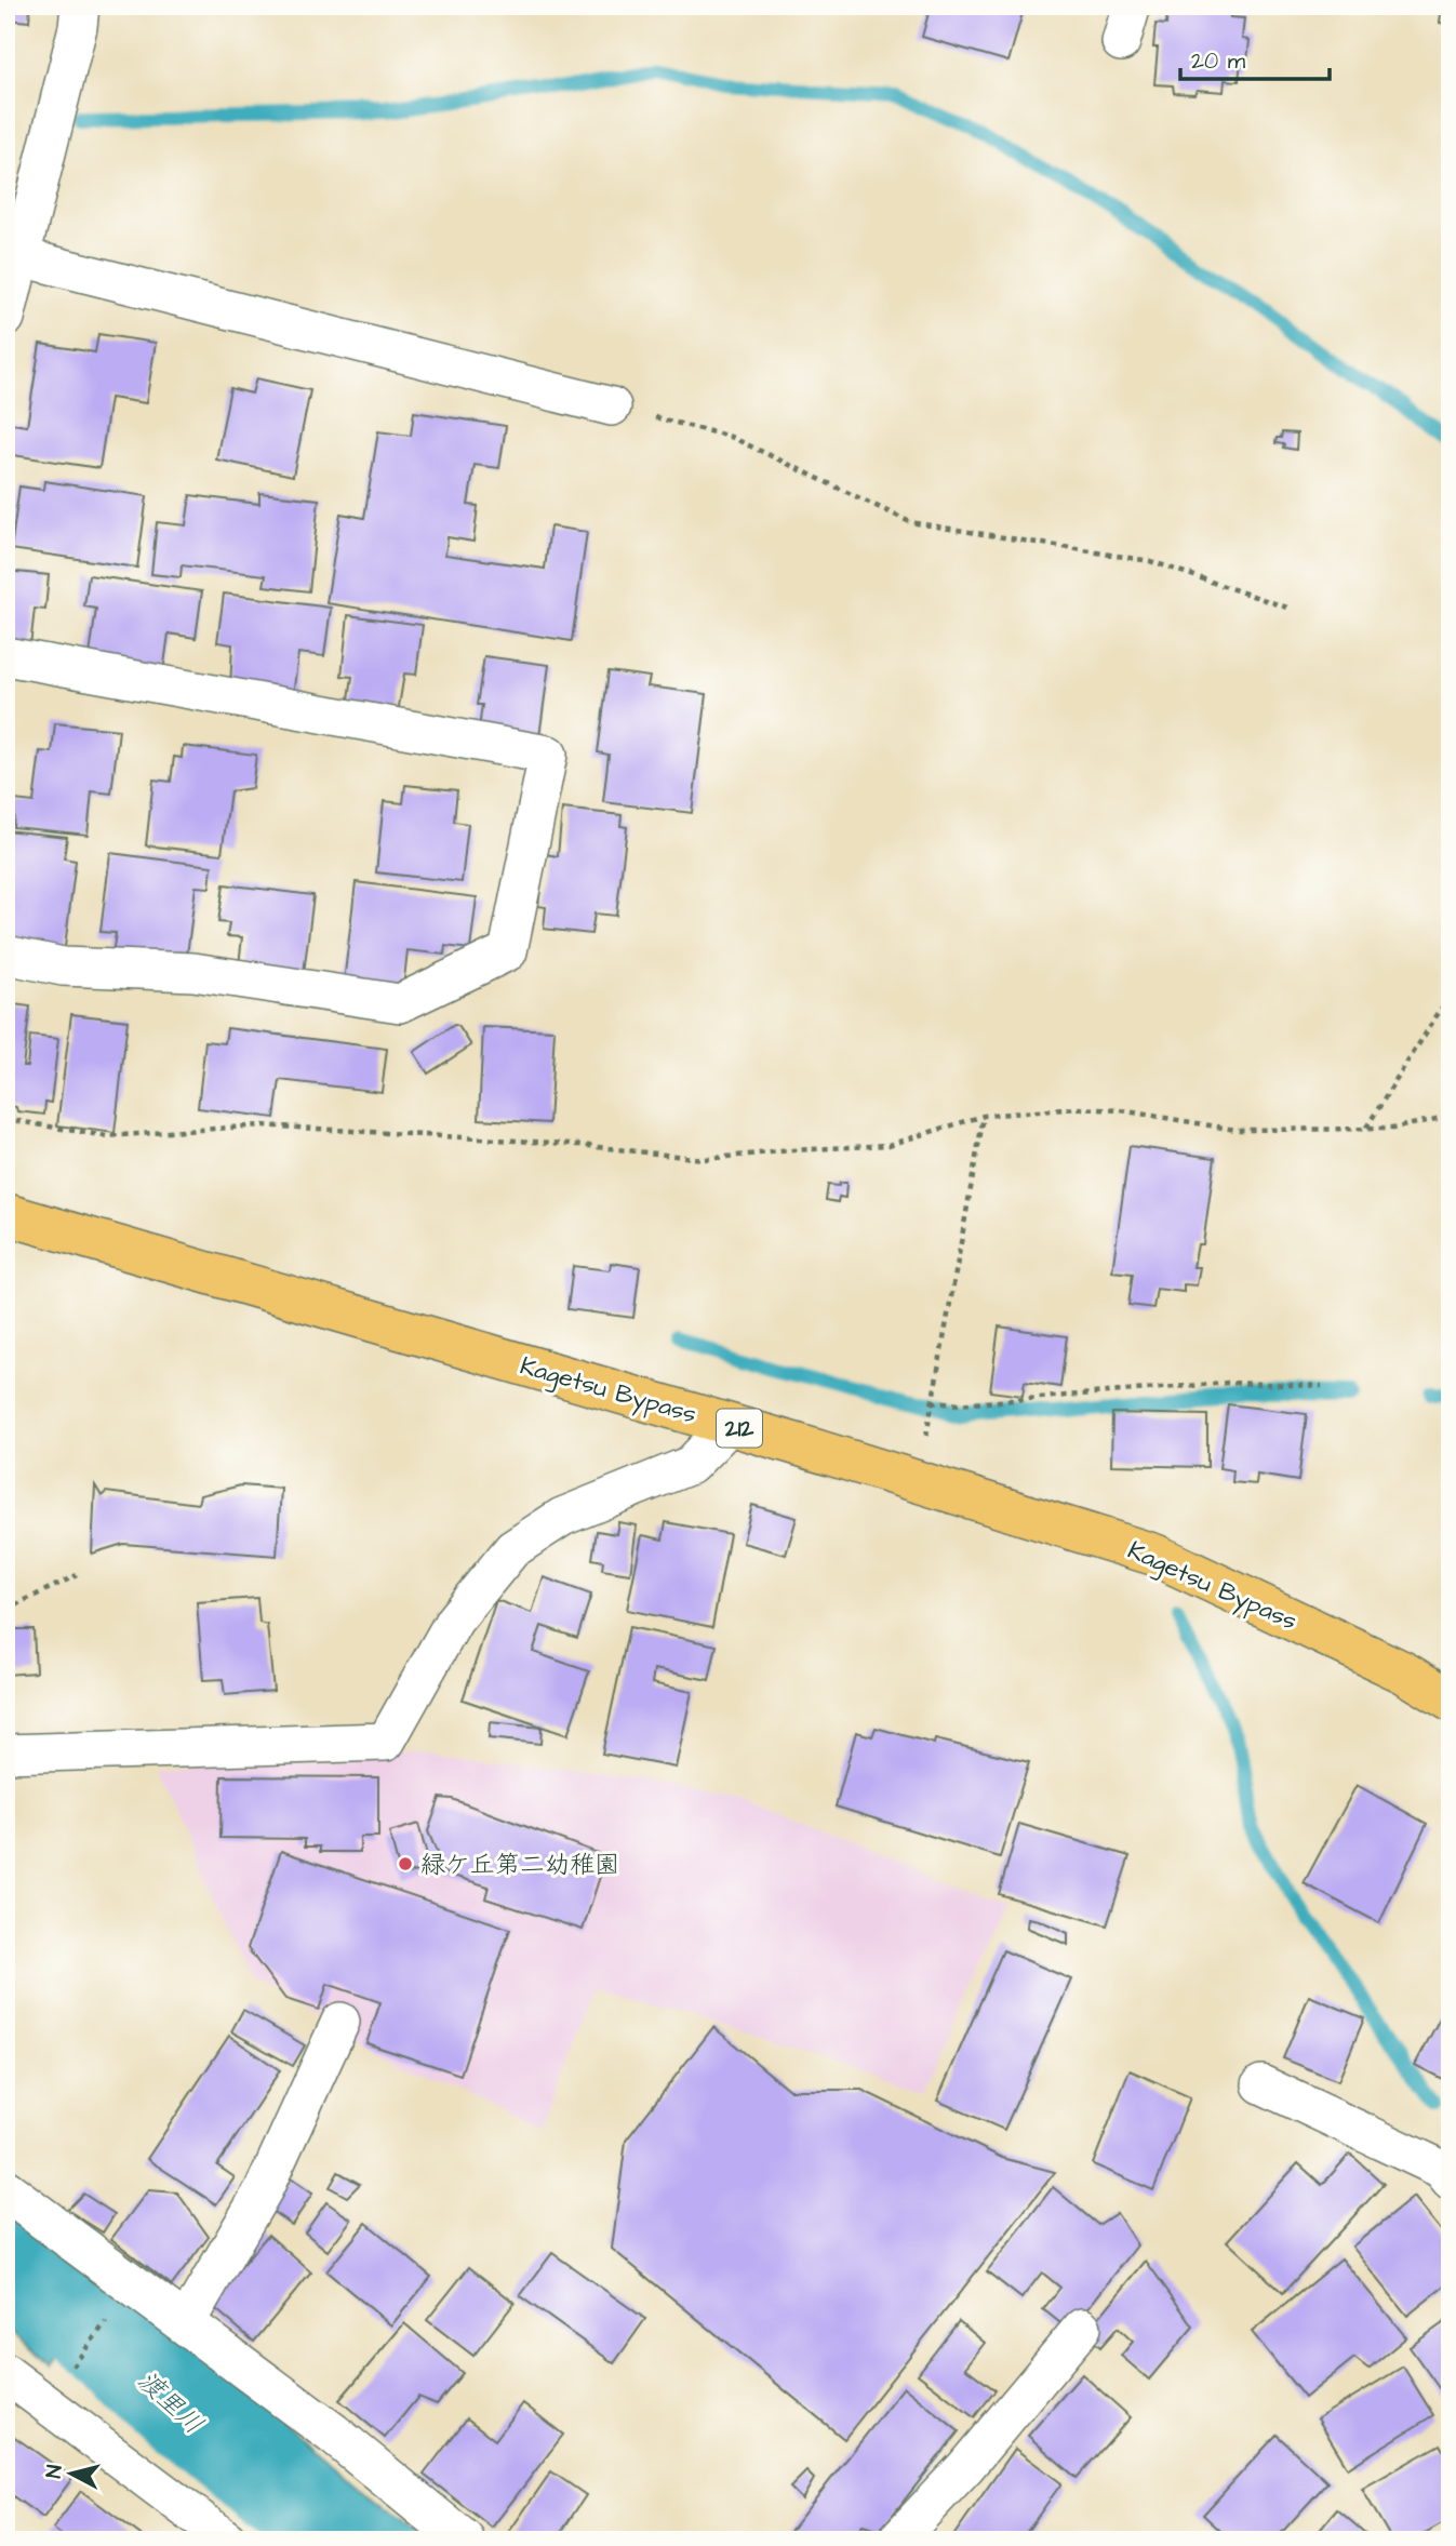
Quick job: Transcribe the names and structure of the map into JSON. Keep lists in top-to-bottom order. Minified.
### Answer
{"streets":{"highway":["Kagetsu Bypass","212"]},"water":["渡里川"],"places":["緑ケ丘第二幼稚園"],"scale_bar":"20 m","north":"left"}
